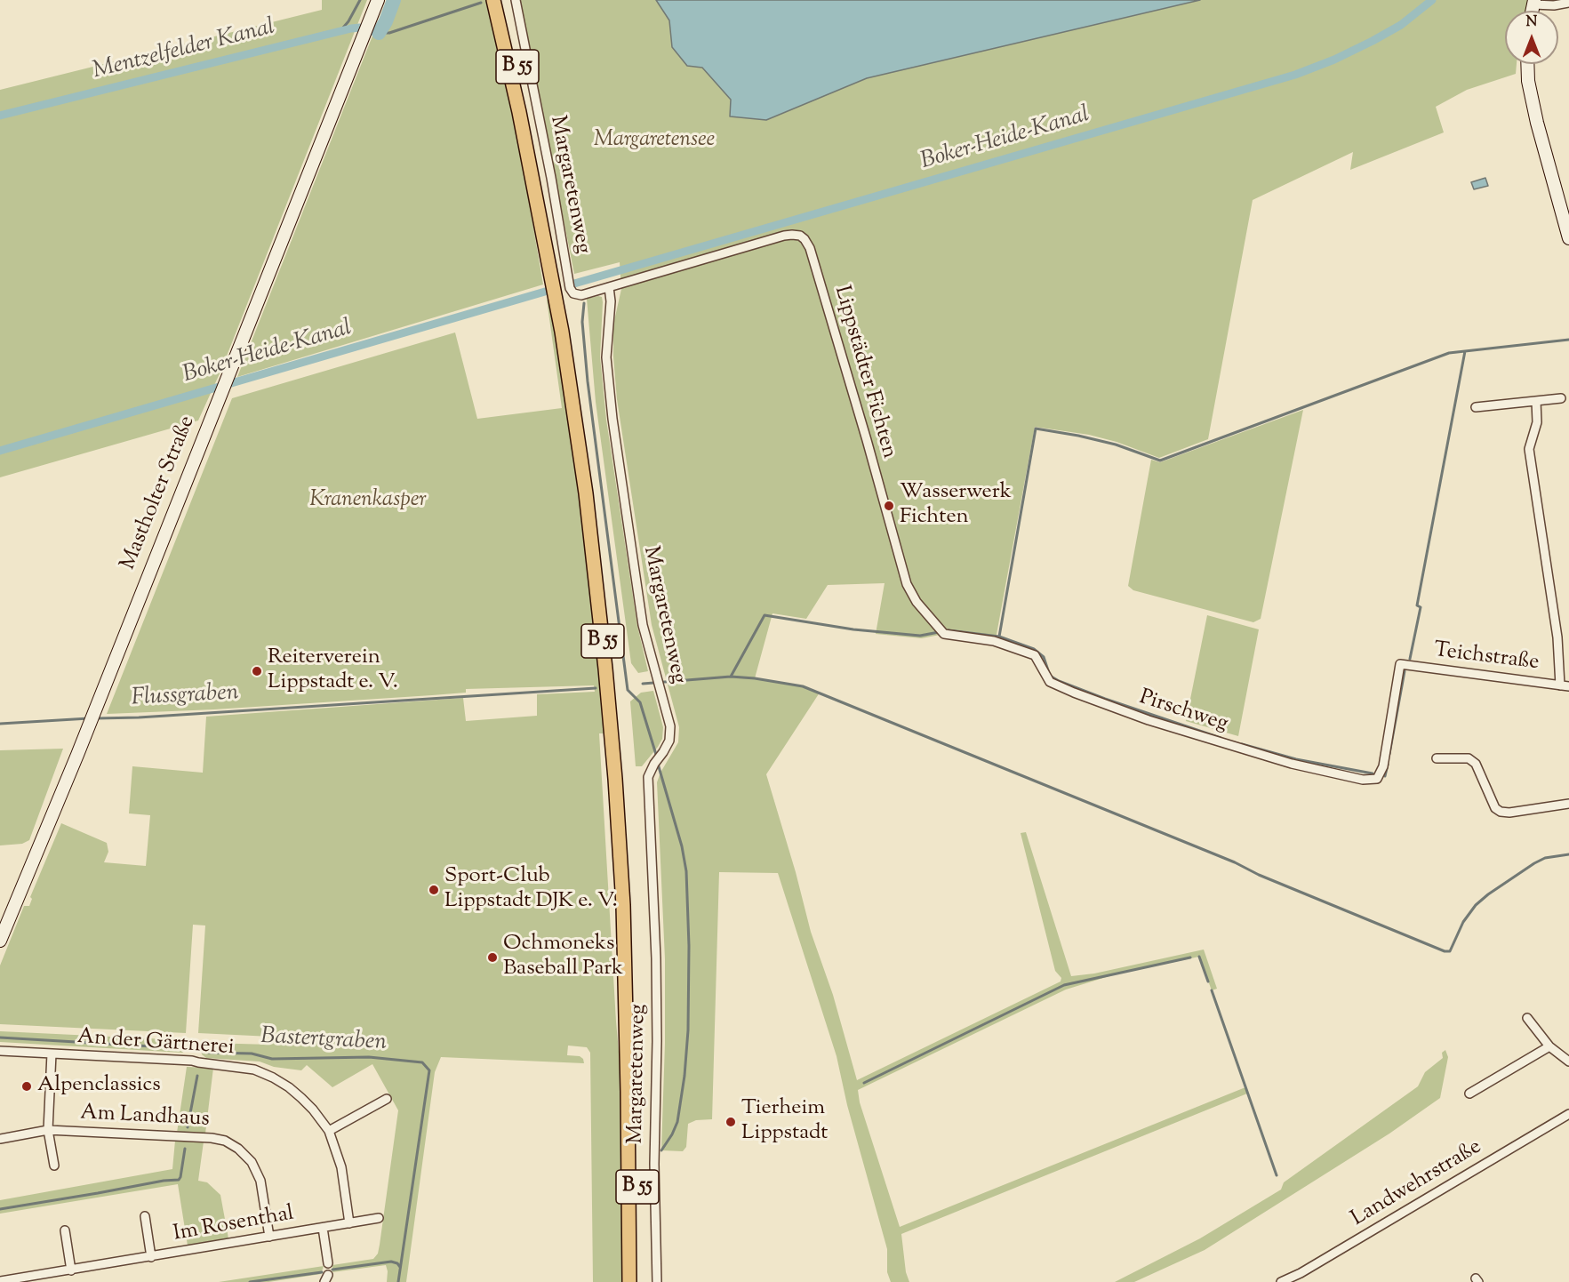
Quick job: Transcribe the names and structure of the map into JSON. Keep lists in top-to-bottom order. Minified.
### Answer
{"streets":{"main road":["B 55"],"street":["Margaretenweg","Lippstädter Fichten","Mastholter Straße","Teichstraße","Pirschweg","An der Gärtnerei","Am Landhaus","Landwehrstraße","Im Rosenthal"]},"crossings":[["Margaretenweg","Lippstädter Fichten"],["Lippstädter Fichten","Pirschweg"],["Teichstraße","Pirschweg"],["An der Gärtnerei","Am Landhaus"],["An der Gärtnerei","Im Rosenthal"],["Am Landhaus","Im Rosenthal"]],"water":["Mentzelfelder Kanal","Boker-Heide-Kanal","Flussgraben","Bastertgraben"],"parks":["Margaretensee","Kranenkasper"],"places":["Wasserwerk Fichten","Reiterverein Lippstadt e. V.","Sport-Club Lippstadt DJK e. V.","Ochmoneks Baseball Park","Alpenclassics","Tierheim Lippstadt"],"north":"top"}
